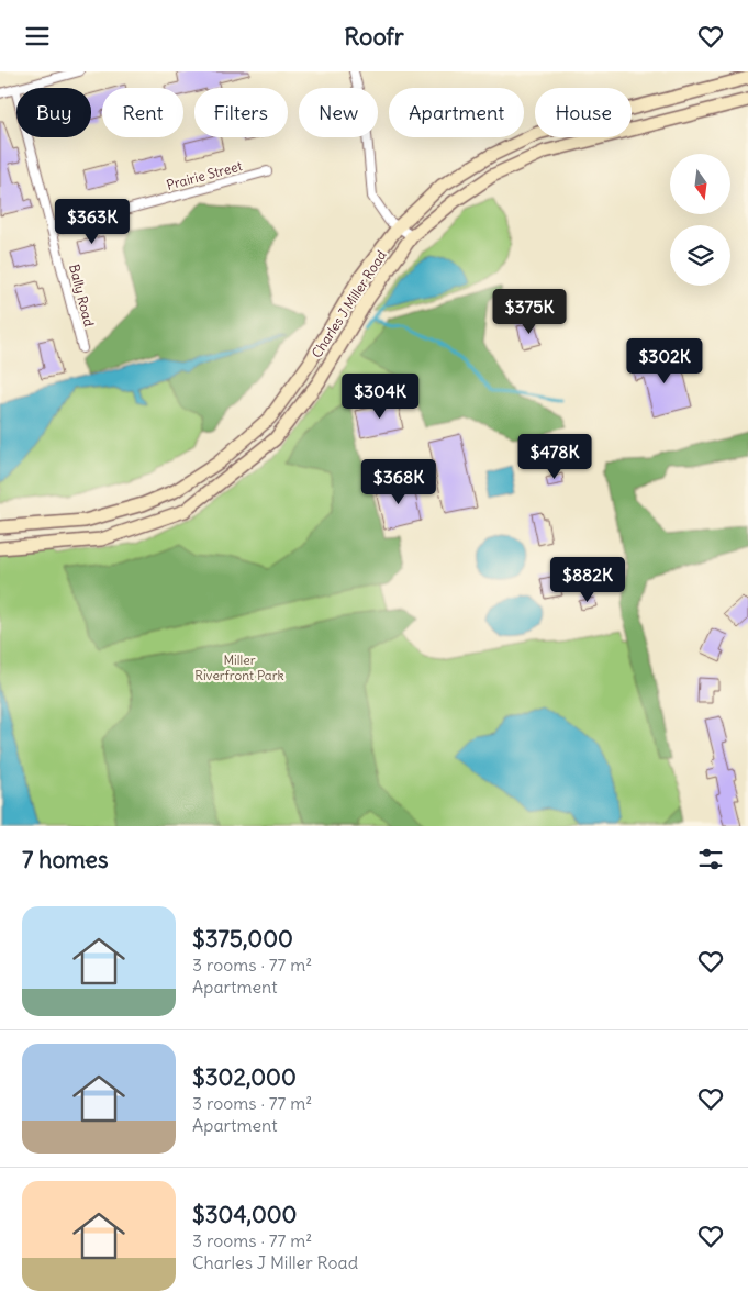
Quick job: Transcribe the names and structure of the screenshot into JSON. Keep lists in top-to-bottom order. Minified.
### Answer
{"streets":{"street":["Prairie Street","Bally Road","Charles J Miller Road"]},"crossings":[["Prairie Street","Bally Road"]],"parks":["Miller Riverfront Park"],"north":"bottom","page":{"header":"Roofr","chip":["Buy","Rent","Filters","New","Apartment","House"],"price":["$363K","$375K","$302K","$304K","$478K","$368K","$882K"],"heading":"7 homes","list":[{"name":"$375,000","note":"3 rooms · 77 m² · Apartment"},{"name":"$302,000","note":"3 rooms · 77 m² · Apartment"},{"name":"$304,000","note":"3 rooms · 77 m² · Charles J Miller Road"}]}}
